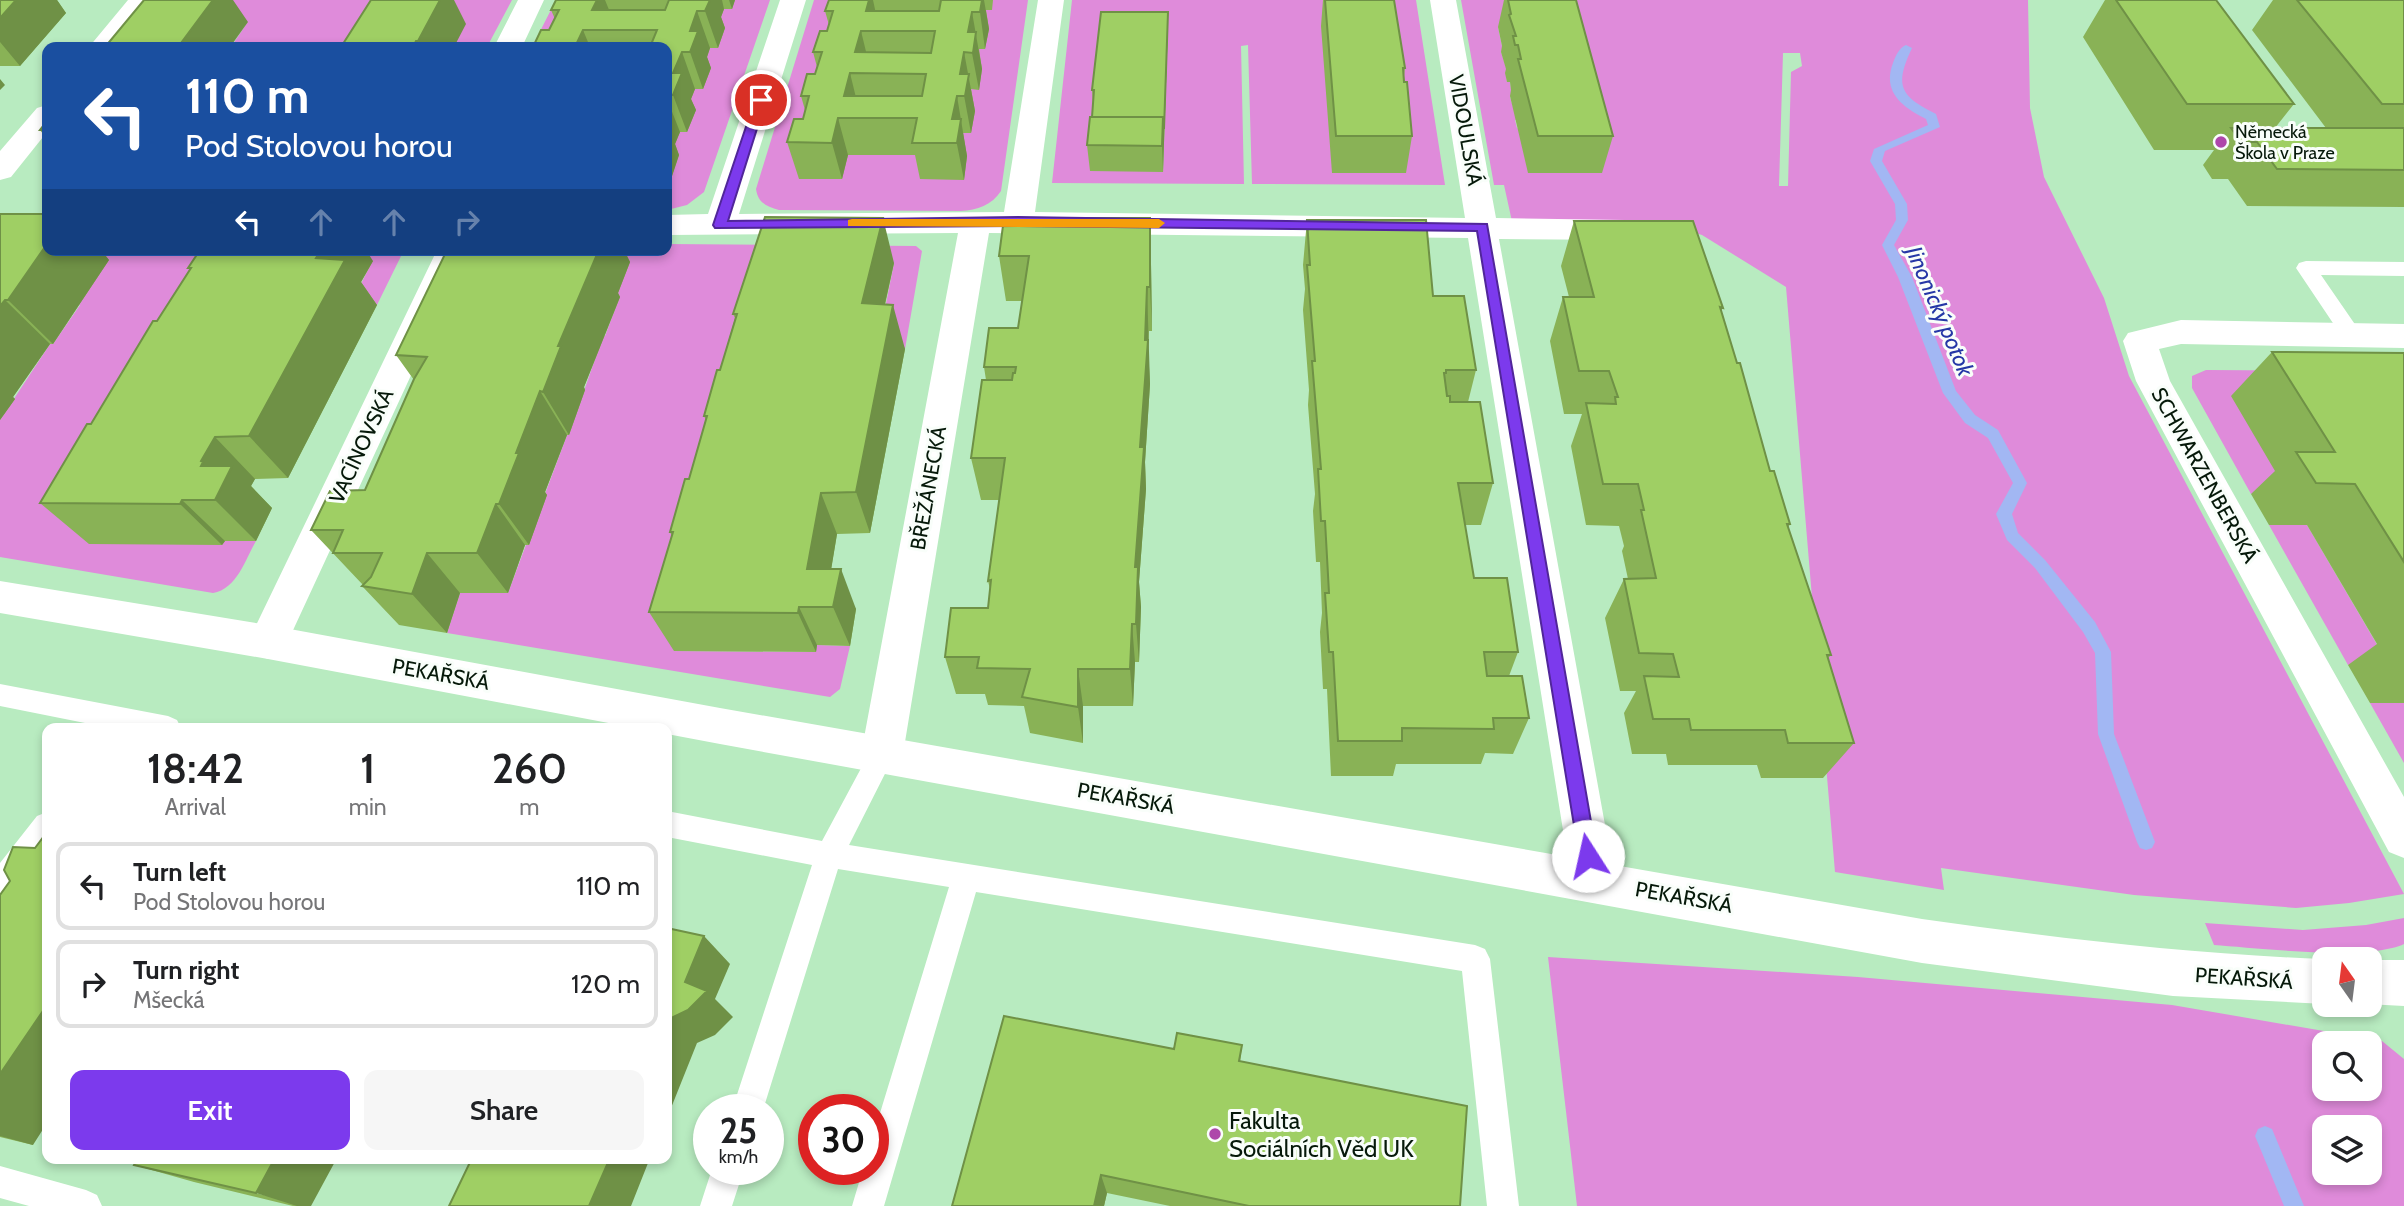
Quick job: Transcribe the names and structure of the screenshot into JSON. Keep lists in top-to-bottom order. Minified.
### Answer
{"streets":{"street":["VIDOULSKÁ","VACÍNOVSKÁ","SCHWARZENBERSKÁ","BŘEŽÁNECKÁ","PEKAŘSKÁ"]},"crossings":[["VIDOULSKÁ","PEKAŘSKÁ"],["VACÍNOVSKÁ","PEKAŘSKÁ"],["BŘEŽÁNECKÁ","PEKAŘSKÁ"]],"water":["Jinonický potok"],"places":["Německá Škola v Praze","Fakulta Sociálních Věd UK"],"north":"top","page":{"turn":["110 m","Pod Stolovou horou"],"eta":["18:42","Arrival","1","min","260","m"],"list":[{"name":"Turn left","note":"Pod Stolovou horou","value":"110 m"},{"name":"Turn right","note":"Mšecká","value":"120 m"}],"buttons":["Exit","Share"],"speed":"25 km/h","limit":"30"}}
